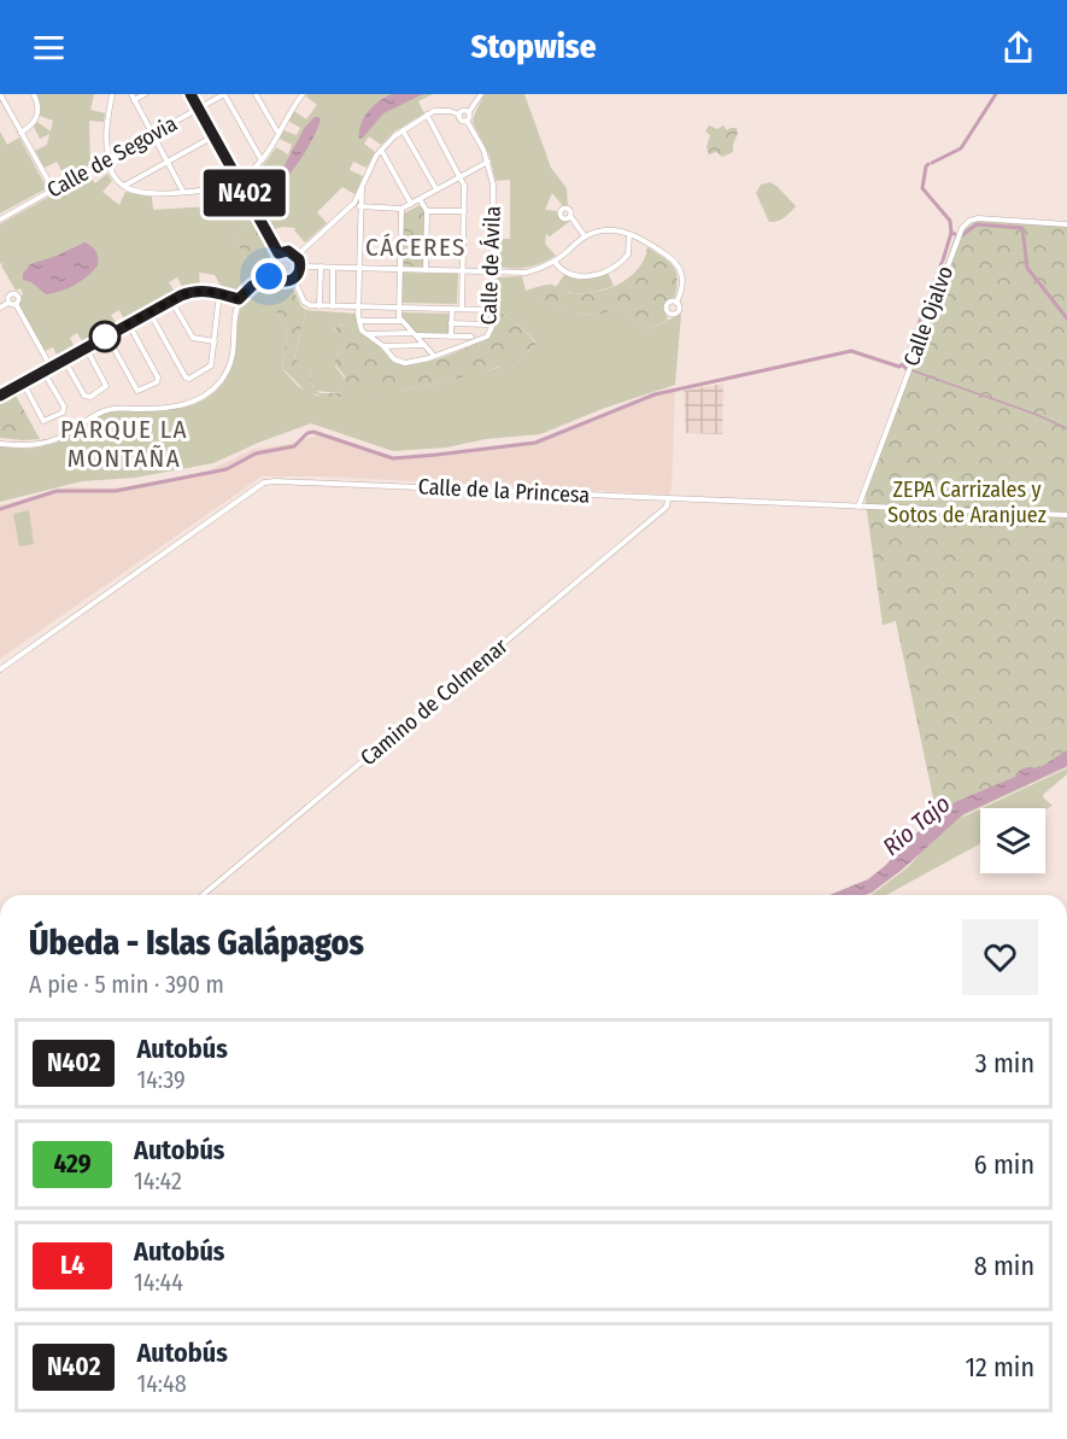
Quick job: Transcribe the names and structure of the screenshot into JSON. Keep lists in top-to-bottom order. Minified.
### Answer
{"streets":{"street":["Calle de Segovia","Calle de Ávila","Calle Ojalvo","Calle de la Princesa","Camino de Colmenar"]},"crossings":[["Calle Ojalvo","Calle de la Princesa"],["Calle de la Princesa","Camino de Colmenar"]],"districts":["CÁCERES","PARQUE LA MONTAÑA"],"water":["Río Tajo"],"parks":["ZEPA Carrizales y Sotos de Aranjuez"],"lines":["bus line N402"],"page":{"header":"Stopwise","on_map":"N402","heading":["Úbeda - Islas Galápagos","A pie · 5 min · 390 m"],"list":[{"mark":"N402","name":"Autobús","note":"14:39","value":"3 min"},{"mark":"429","name":"Autobús","note":"14:42","value":"6 min"},{"mark":"L4","name":"Autobús","note":"14:44","value":"8 min"},{"mark":"N402","name":"Autobús","note":"14:48","value":"12 min"}]}}
